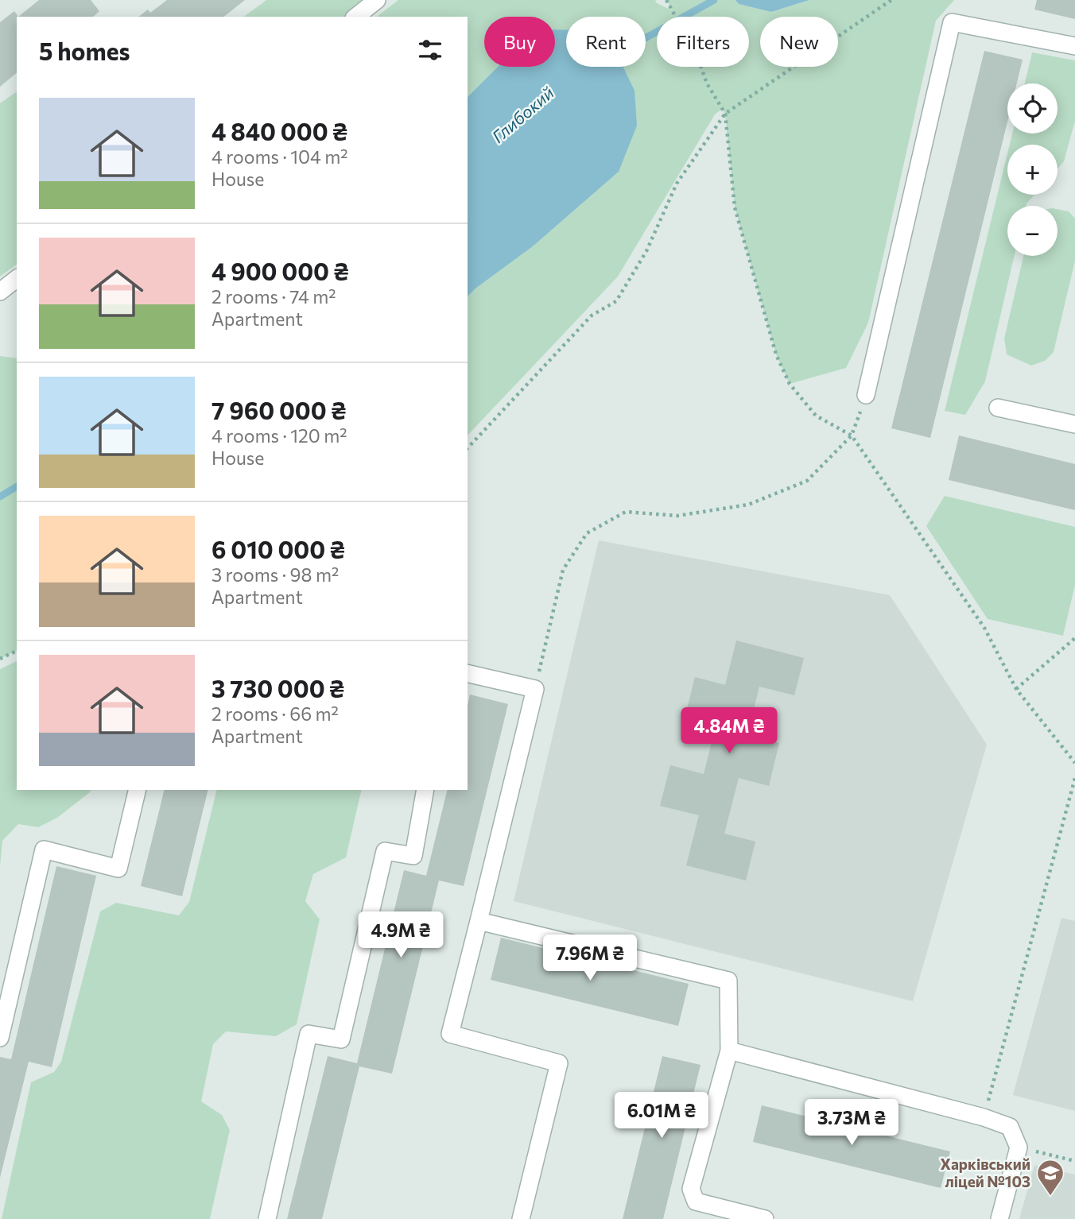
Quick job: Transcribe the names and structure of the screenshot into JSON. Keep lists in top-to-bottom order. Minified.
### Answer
{"water":["Глибокий"],"places":{"school or university":["Харківський ліцей №103"]},"page":{"chip":["Buy","Rent","Filters","New"],"heading":"5 homes","map_buttons":["+","−"],"list":[{"name":"4 840 000 ₴","note":"4 rooms · 104 m² · House"},{"name":"4 900 000 ₴","note":"2 rooms · 74 m² · Apartment"},{"name":"7 960 000 ₴","note":"4 rooms · 120 m² · House"},{"name":"6 010 000 ₴","note":"3 rooms · 98 m² · Apartment"},{"name":"3 730 000 ₴","note":"2 rooms · 66 m² · Apartment"}],"price":["4.84M ₴","4.9M ₴","7.96M ₴","6.01M ₴","3.73M ₴"]}}
